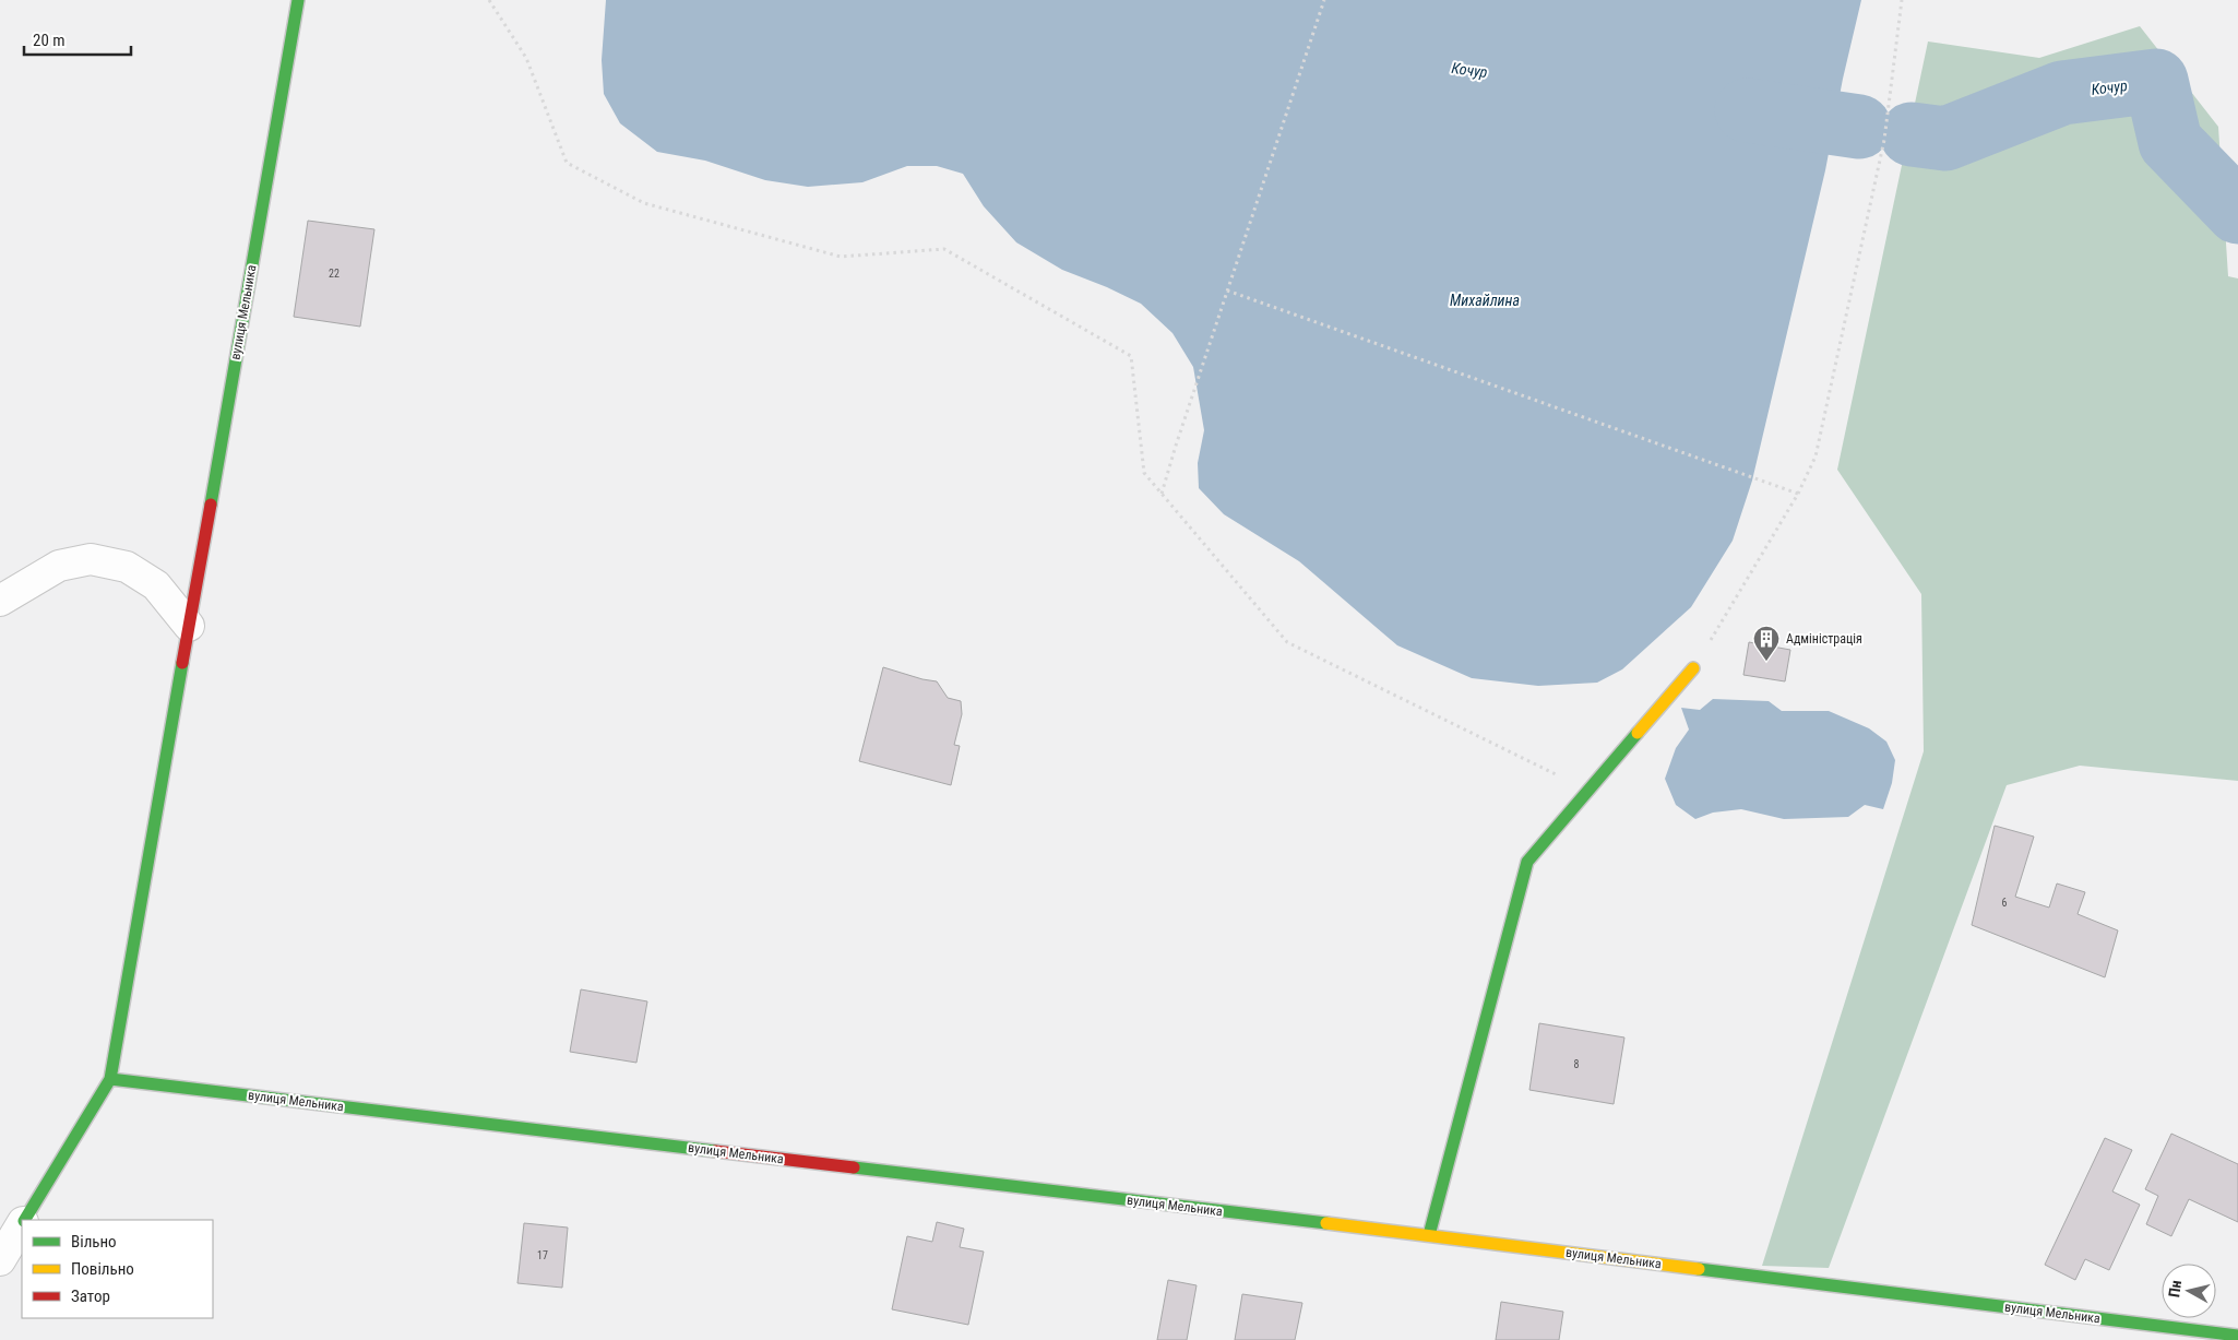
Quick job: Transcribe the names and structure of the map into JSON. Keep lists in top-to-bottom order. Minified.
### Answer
{"streets":{"street":["вулиця Мельника"]},"water":["Кочур","Михайлина"],"places":{"building":["Адміністрація"]},"house_numbers":["22","6","8","17"],"legend":["Вільно","Повільно","Затор"],"scale_bar":"20 m","north":"left"}
